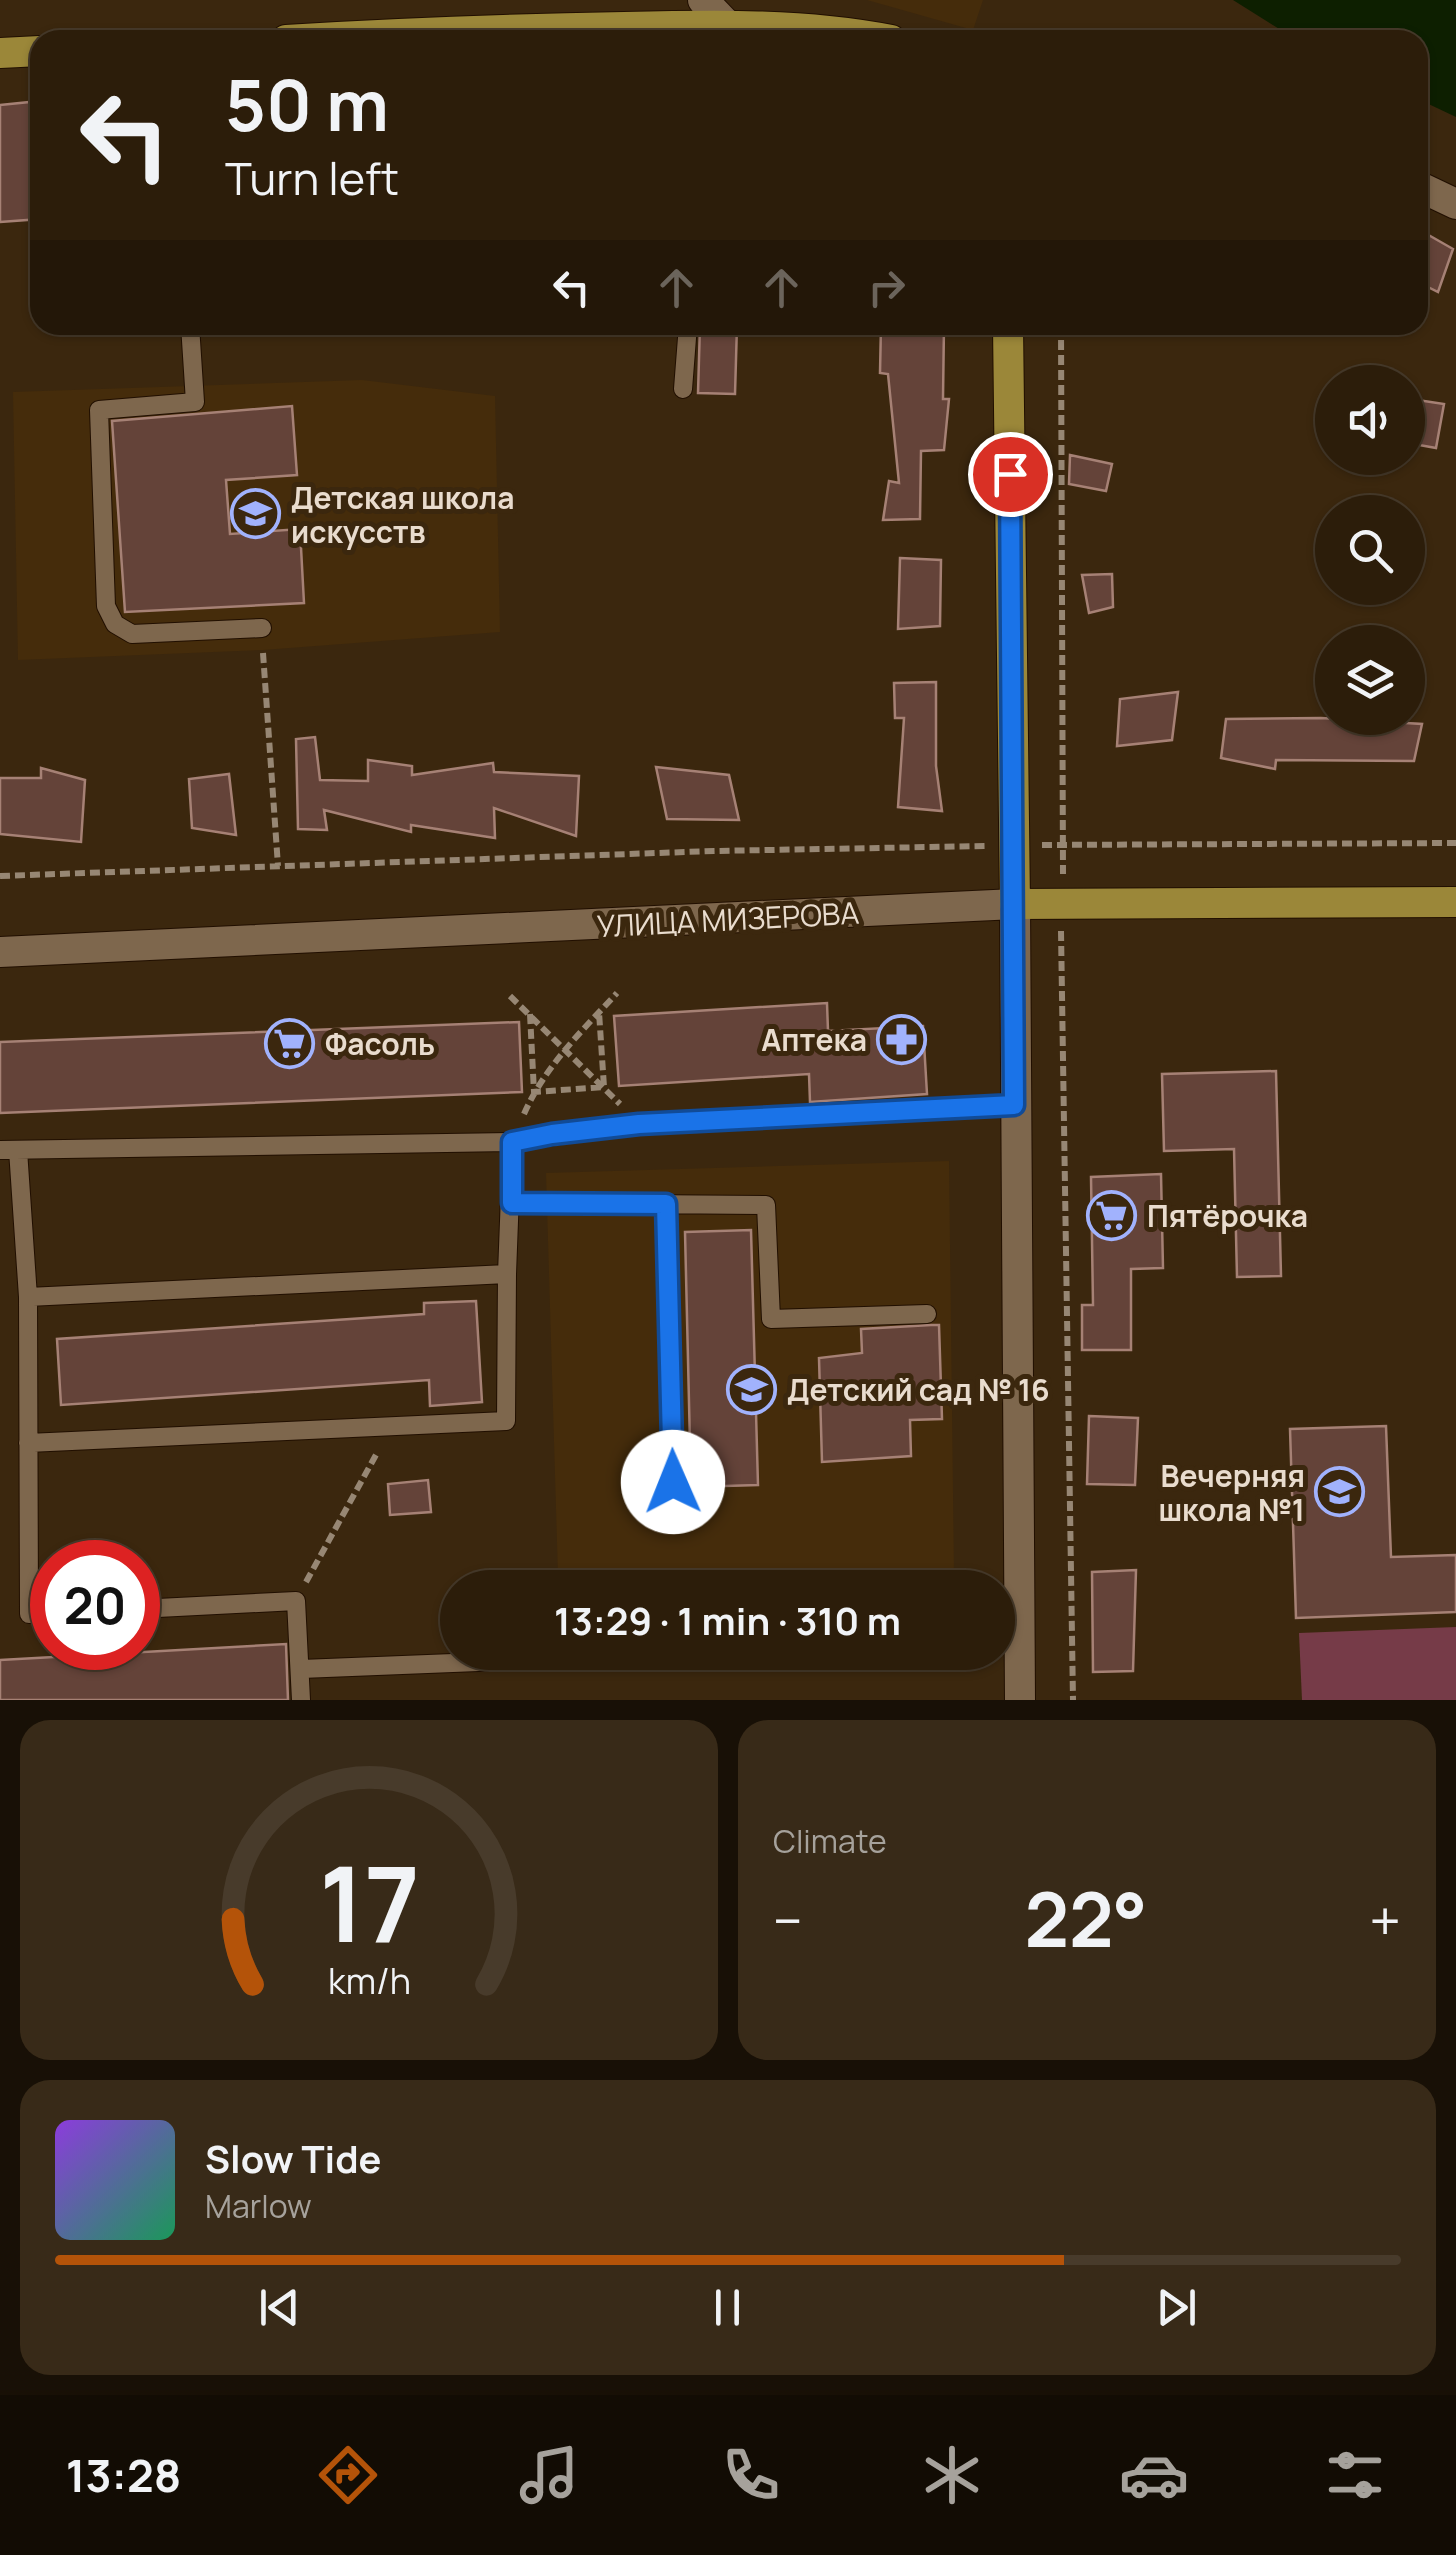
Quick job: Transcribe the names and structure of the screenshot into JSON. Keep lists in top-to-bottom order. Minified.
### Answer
{"streets":{"main road":["УЛИЦА МИЗЕРОВА"]},"places":{"school or university":["Детская школа искусств","Детский сад № 16","Вечерняя школа №1"],"pharmacy":["Аптека"],"supermarket":["Фасоль","Пятёрочка"]},"page":{"turn":["50 m","Turn left"],"limit":"20","trip":"13:29 · 1 min · 310 m","tile":"Climate","heat":["−","22°","+"],"song":["Slow Tide","Marlow"],"tabs":"13:28","gauge":["17","km/h"]}}
